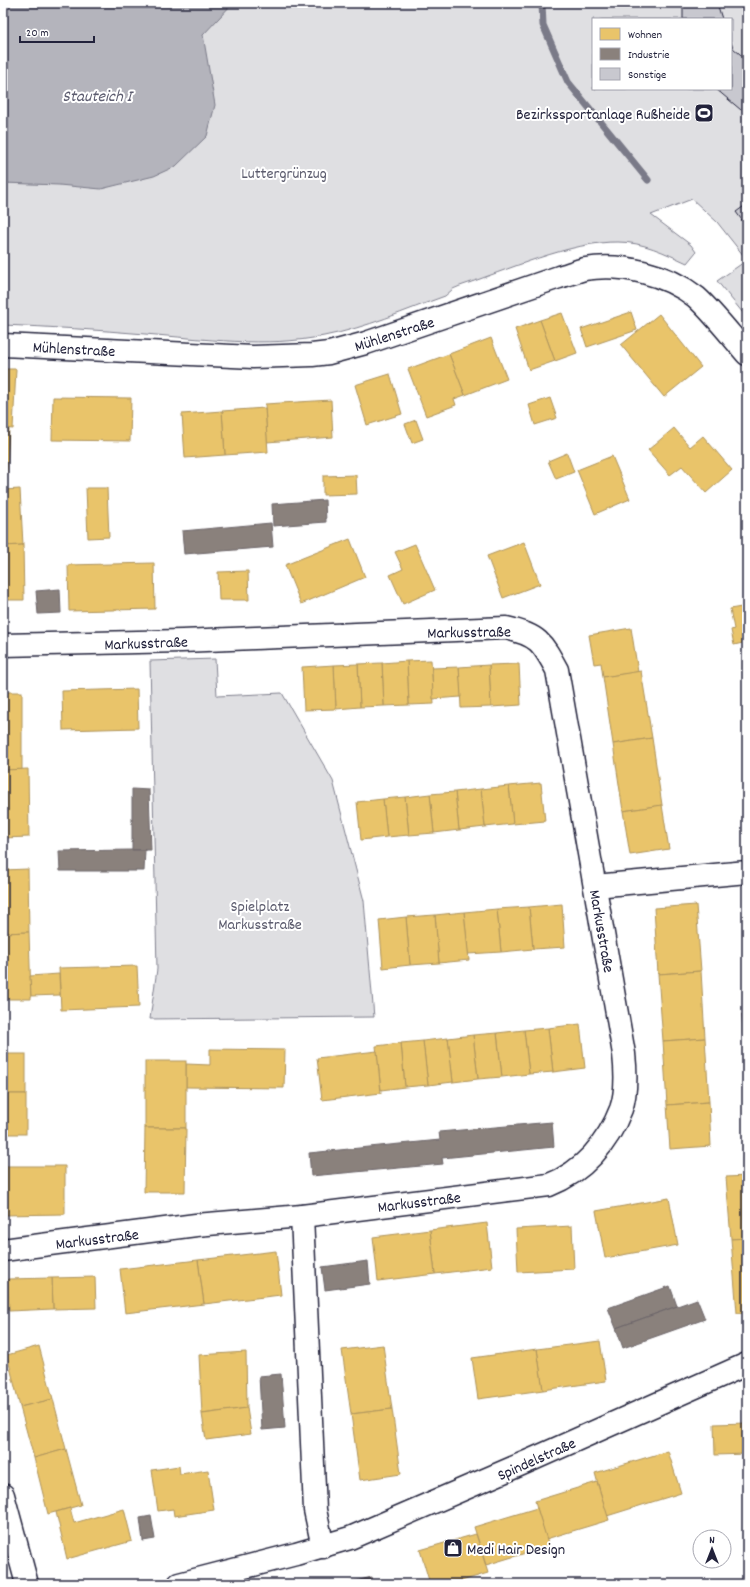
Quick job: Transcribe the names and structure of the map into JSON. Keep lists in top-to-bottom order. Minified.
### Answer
{"streets":{"street":["Mühlenstraße","Markusstraße","Spindelstraße"]},"water":["Stauteich I"],"parks":["Luttergrünzug","Spielplatz Markusstraße"],"places":{"sports":["Bezirkssportanlage Rußheide"],"shop":["Medi Hair Design"]},"legend":["Wohnen","Industrie","Sonstige"],"scale_bar":"20 m","north":"top"}
